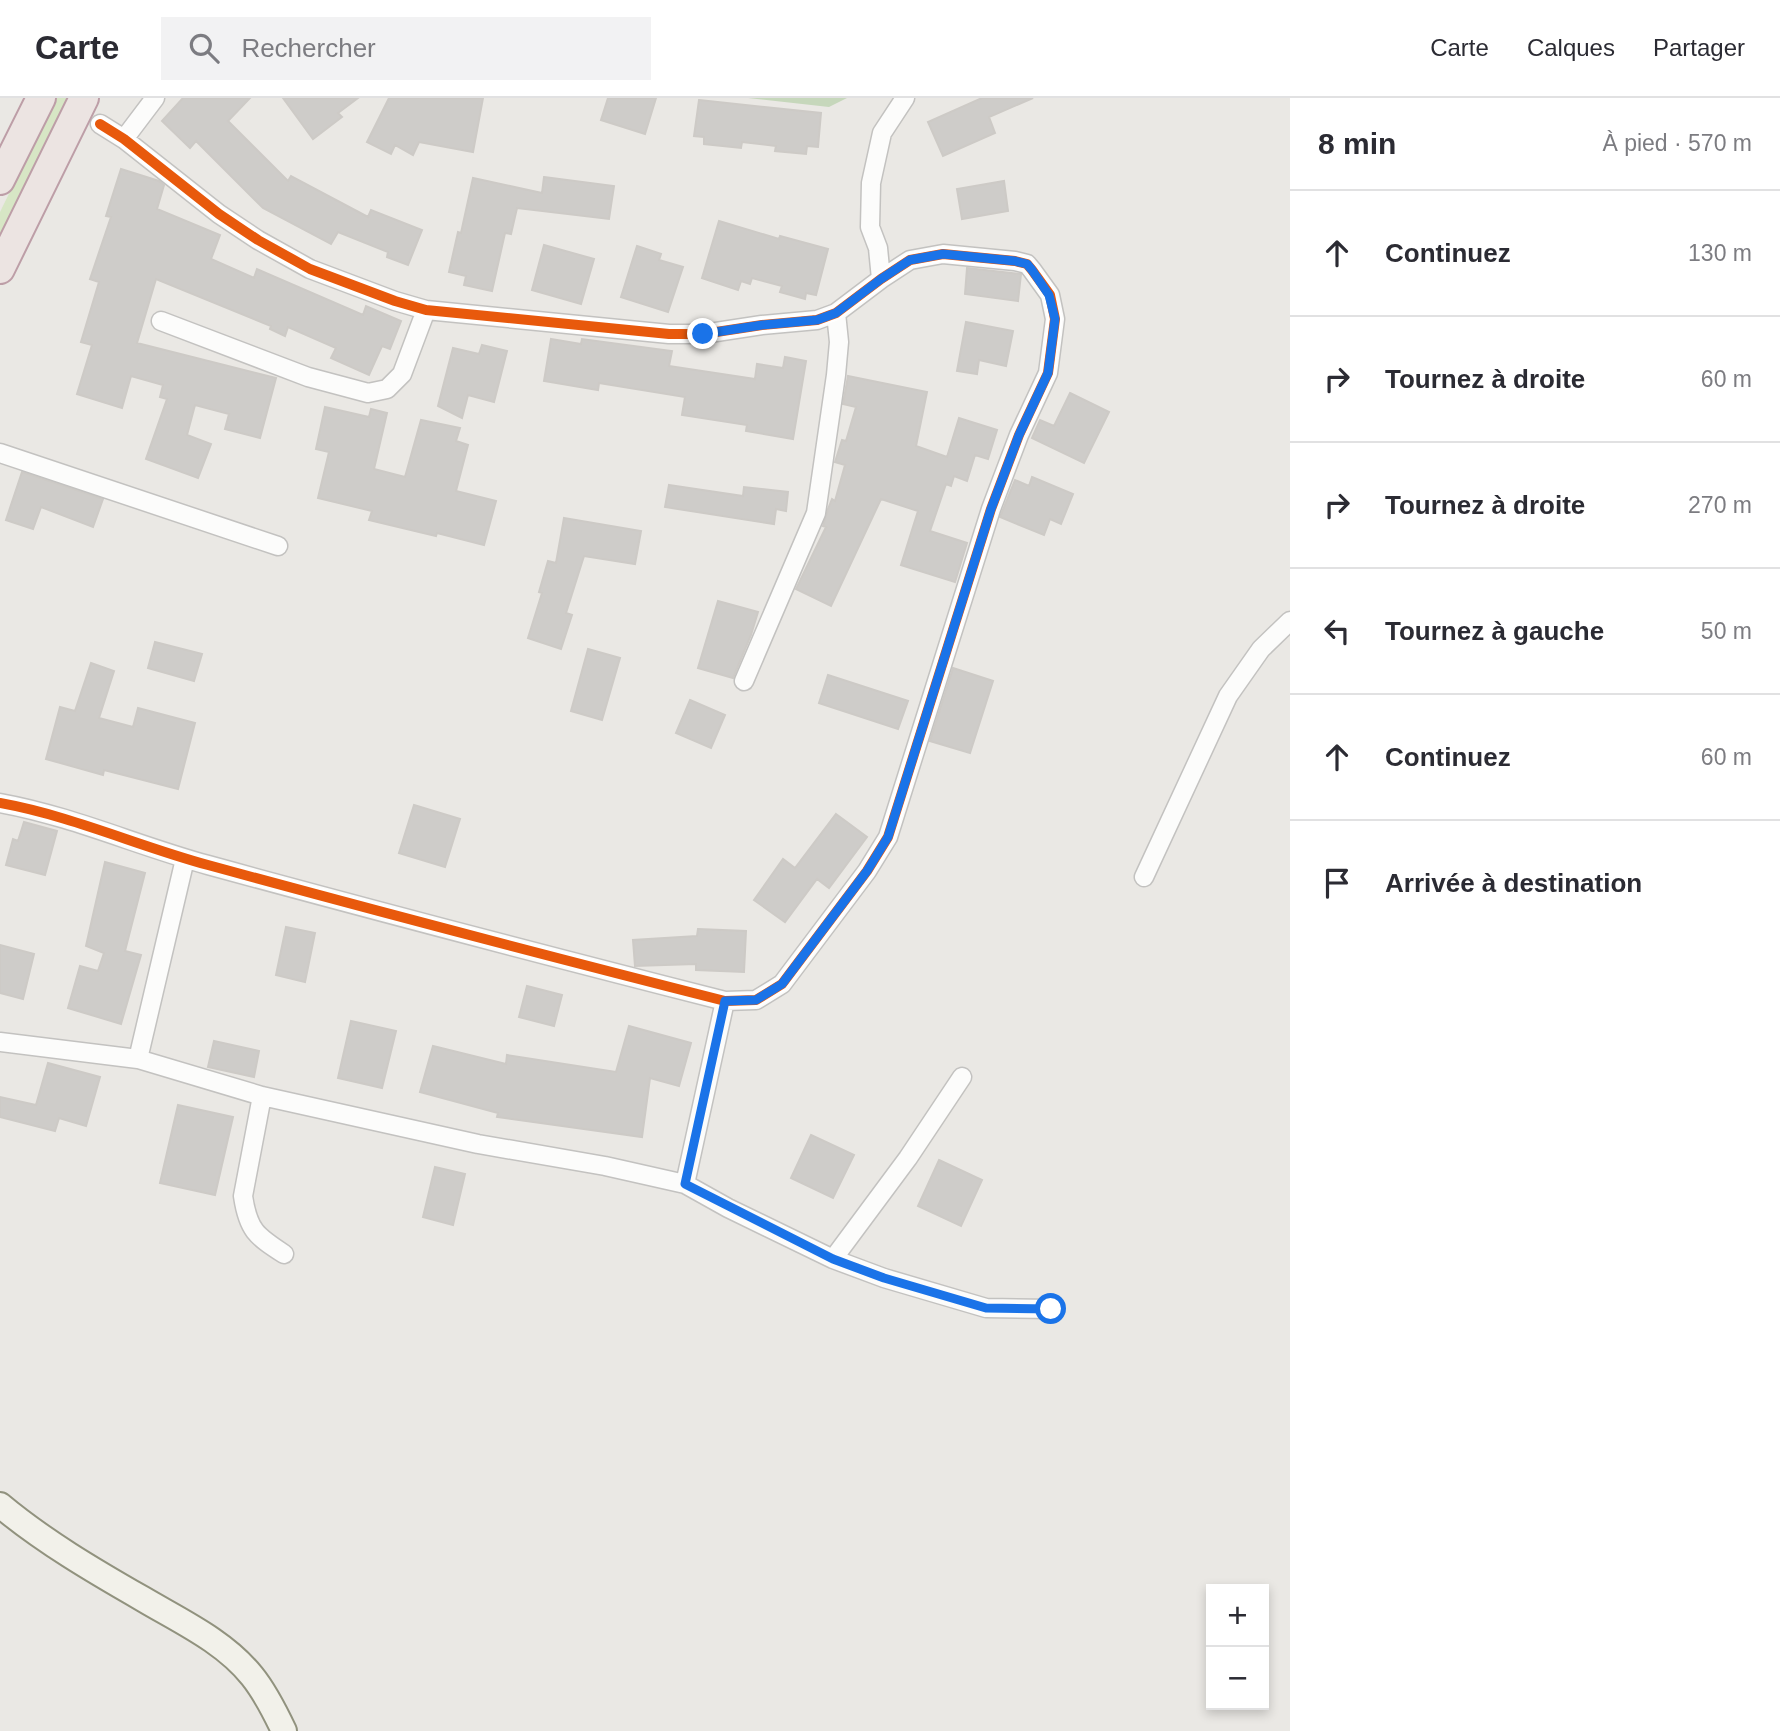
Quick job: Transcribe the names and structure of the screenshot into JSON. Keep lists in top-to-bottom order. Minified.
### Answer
{"page":{"header":"Carte","search":"Rechercher","nav":["Carte","Calques","Partager"],"heading":["8 min","À pied · 570 m"],"list":[["Continuez","130 m"],["Tournez à droite","60 m"],["Tournez à droite","270 m"],["Tournez à gauche","50 m"],["Continuez","60 m"],"Arrivée à destination"],"map_buttons":["+","−"]}}
